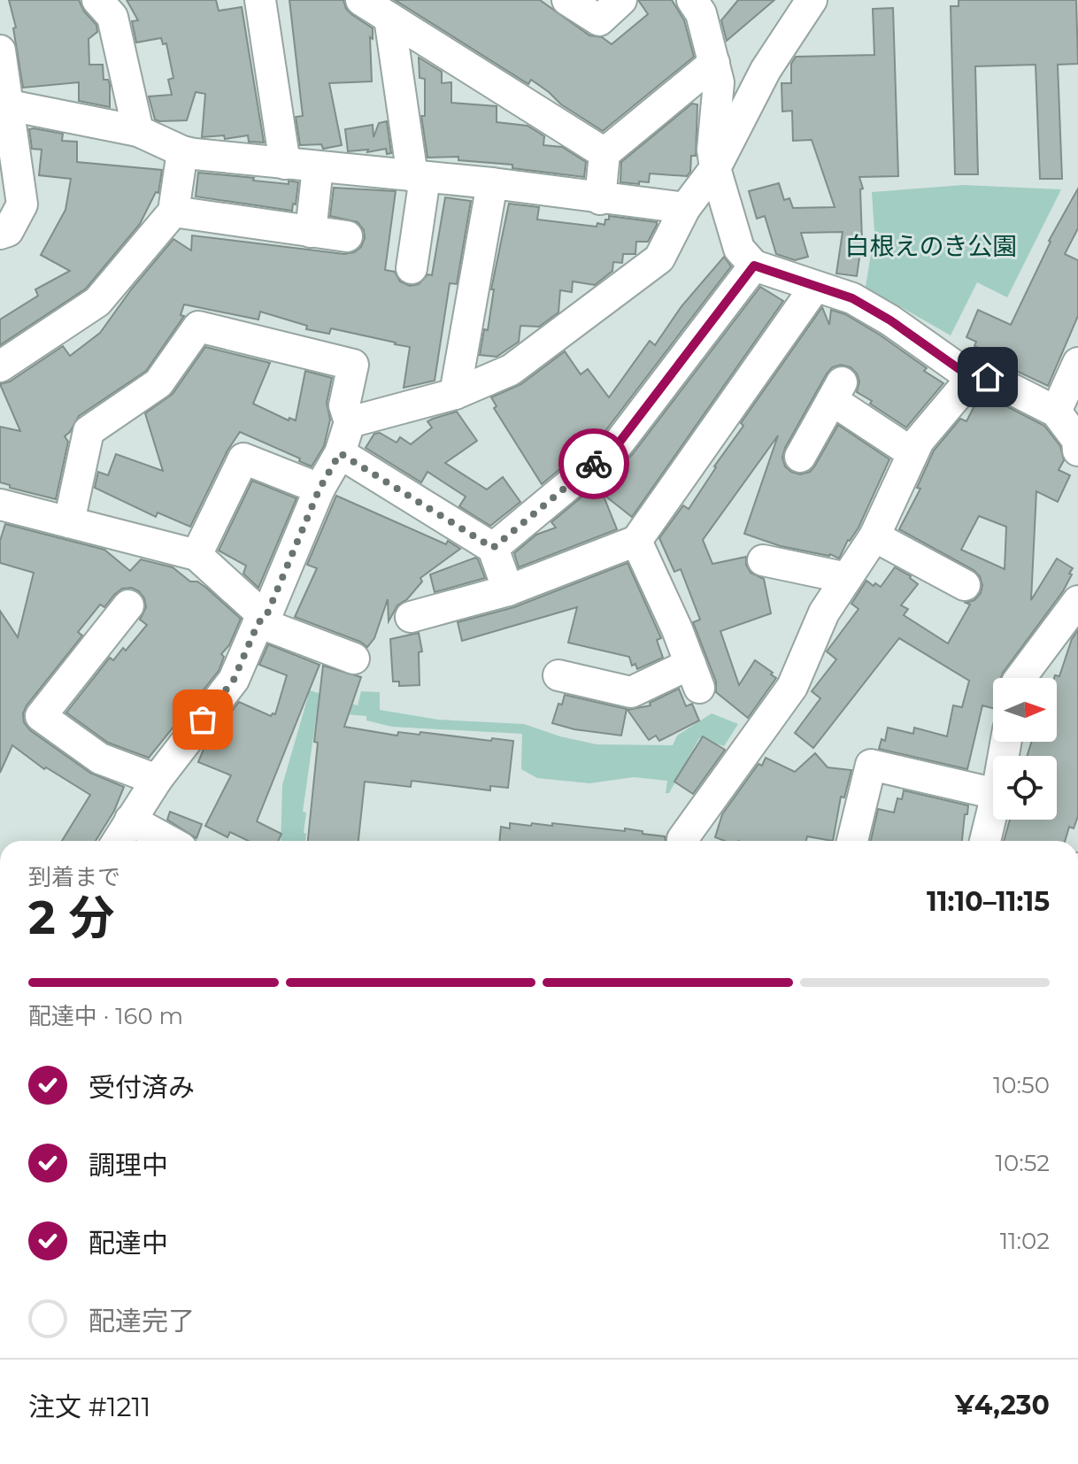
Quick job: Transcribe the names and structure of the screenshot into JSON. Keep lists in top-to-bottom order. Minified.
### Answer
{"parks":["白根えのき公園"],"north":"right","page":{"heading":["2 分","到着まで","11:10–11:15"],"panel":["注文 #1211","¥4,230"],"bar":"配達中 · 160 m","list":[["受付済み","10:50"],["調理中","10:52"],["配達中","11:02"],"配達完了"]}}
